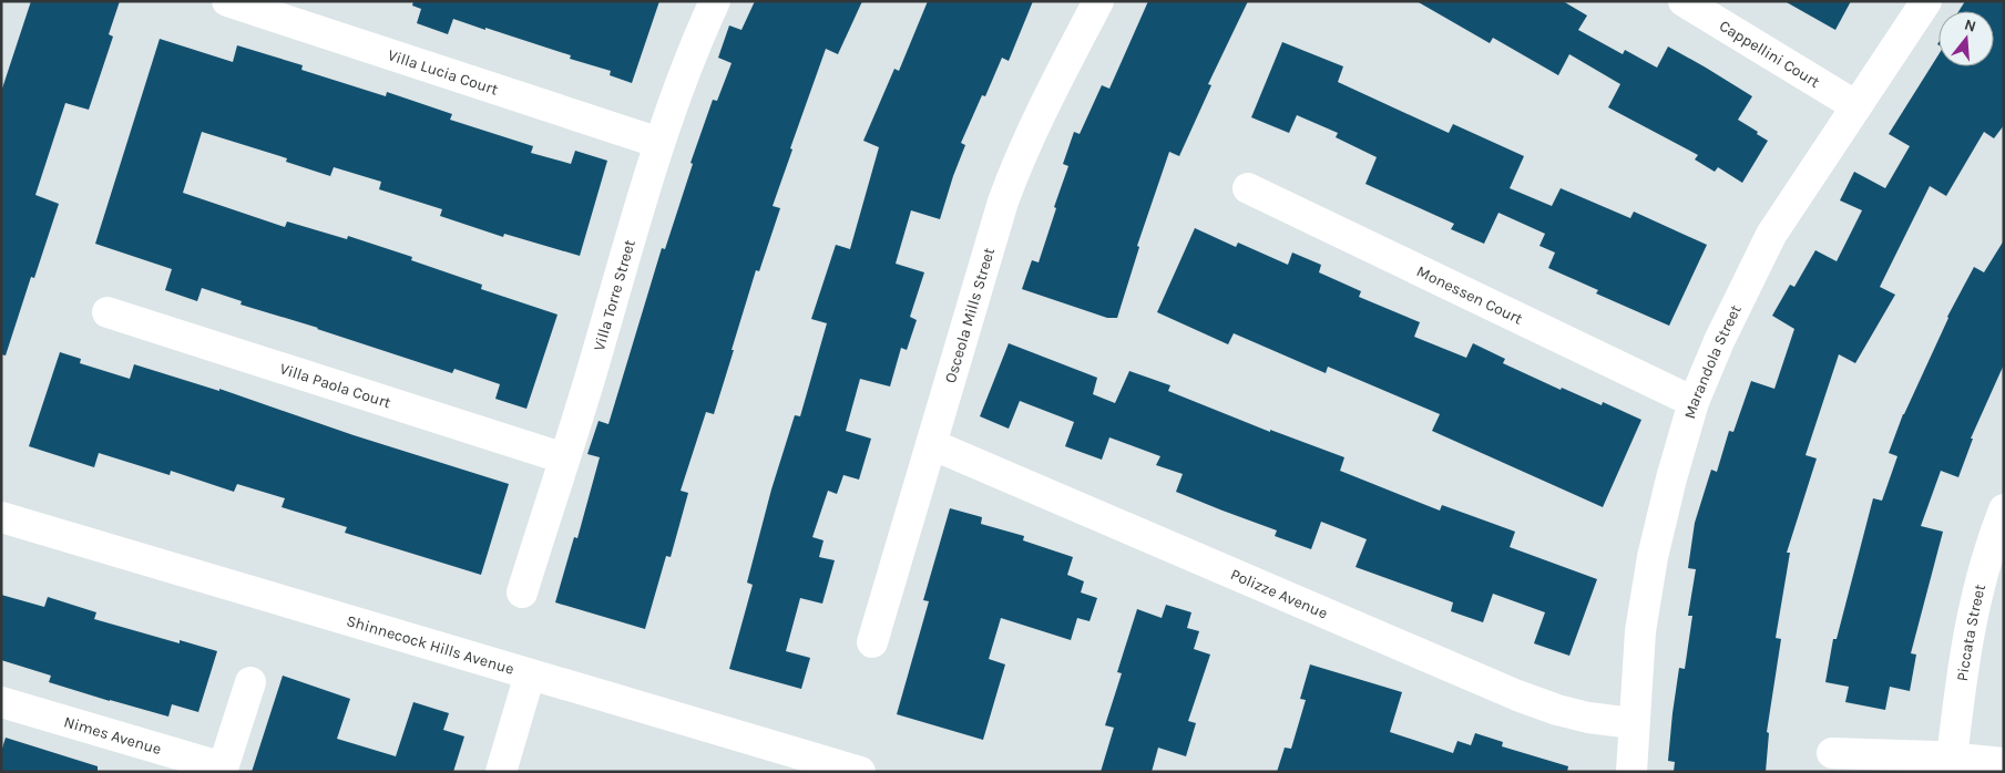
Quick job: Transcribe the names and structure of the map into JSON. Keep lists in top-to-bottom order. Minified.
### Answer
{"streets":{"street":["Cappellini Court","Villa Lucia Court","Villa Torre Street","Monessen Court","Osceola Mills Street","Marandola Street","Villa Paola Court","Polizze Avenue","Piccata Street","Shinnecock Hills Avenue","Nimes Avenue"]},"crossings":[["Cappellini Court","Marandola Street"],["Villa Lucia Court","Villa Torre Street"],["Villa Torre Street","Villa Paola Court"],["Monessen Court","Marandola Street"],["Osceola Mills Street","Polizze Avenue"],["Marandola Street","Polizze Avenue"]],"north":"top"}
